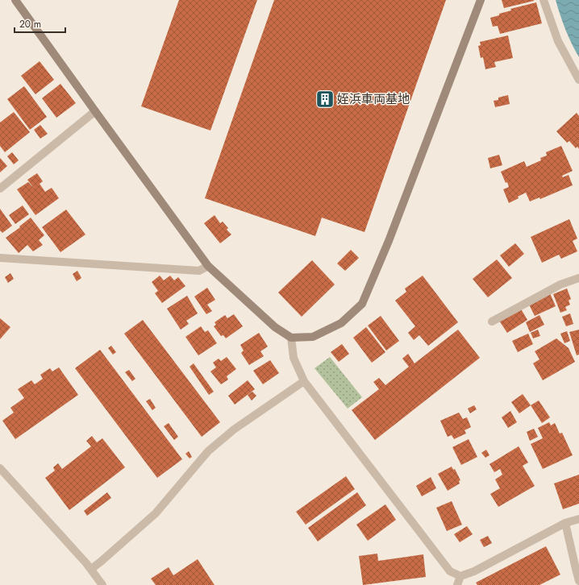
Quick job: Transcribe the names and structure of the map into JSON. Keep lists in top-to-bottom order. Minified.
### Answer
{"places":{"building":["姪浜車両基地"]},"scale_bar":"20 m"}
